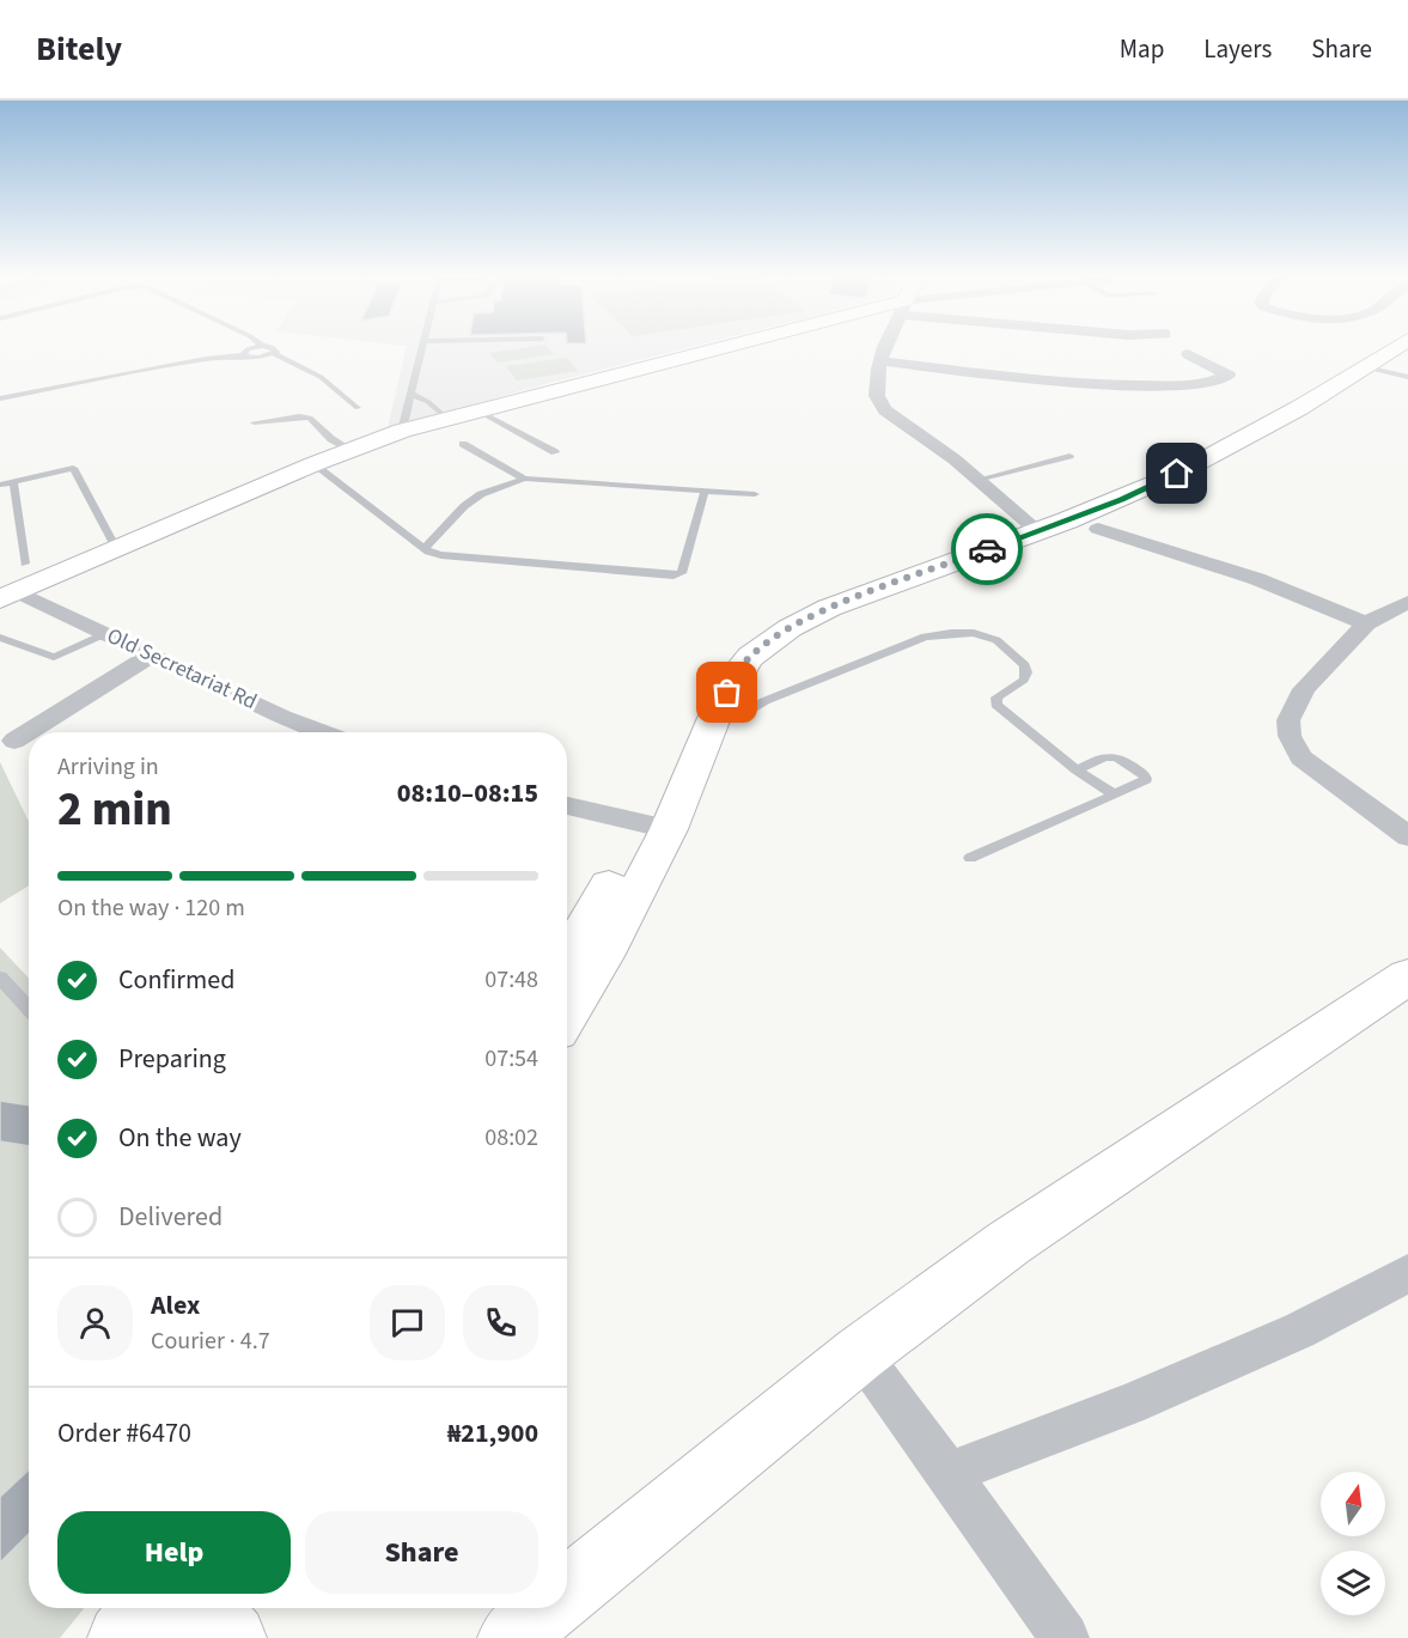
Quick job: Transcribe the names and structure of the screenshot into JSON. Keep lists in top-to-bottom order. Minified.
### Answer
{"streets":{"street":["Old Secretariat Rd"]},"north":"top","page":{"header":"Bitely","nav":["Map","Layers","Share"],"heading":["2 min","Arriving in","08:10–08:15"],"panel":["Alex","Courier · 4.7","Order #6470","₦21,900"],"bar":"On the way · 120 m","list":[["Confirmed","07:48"],["Preparing","07:54"],["On the way","08:02"],"Delivered"],"buttons":["Help","Share"]}}
